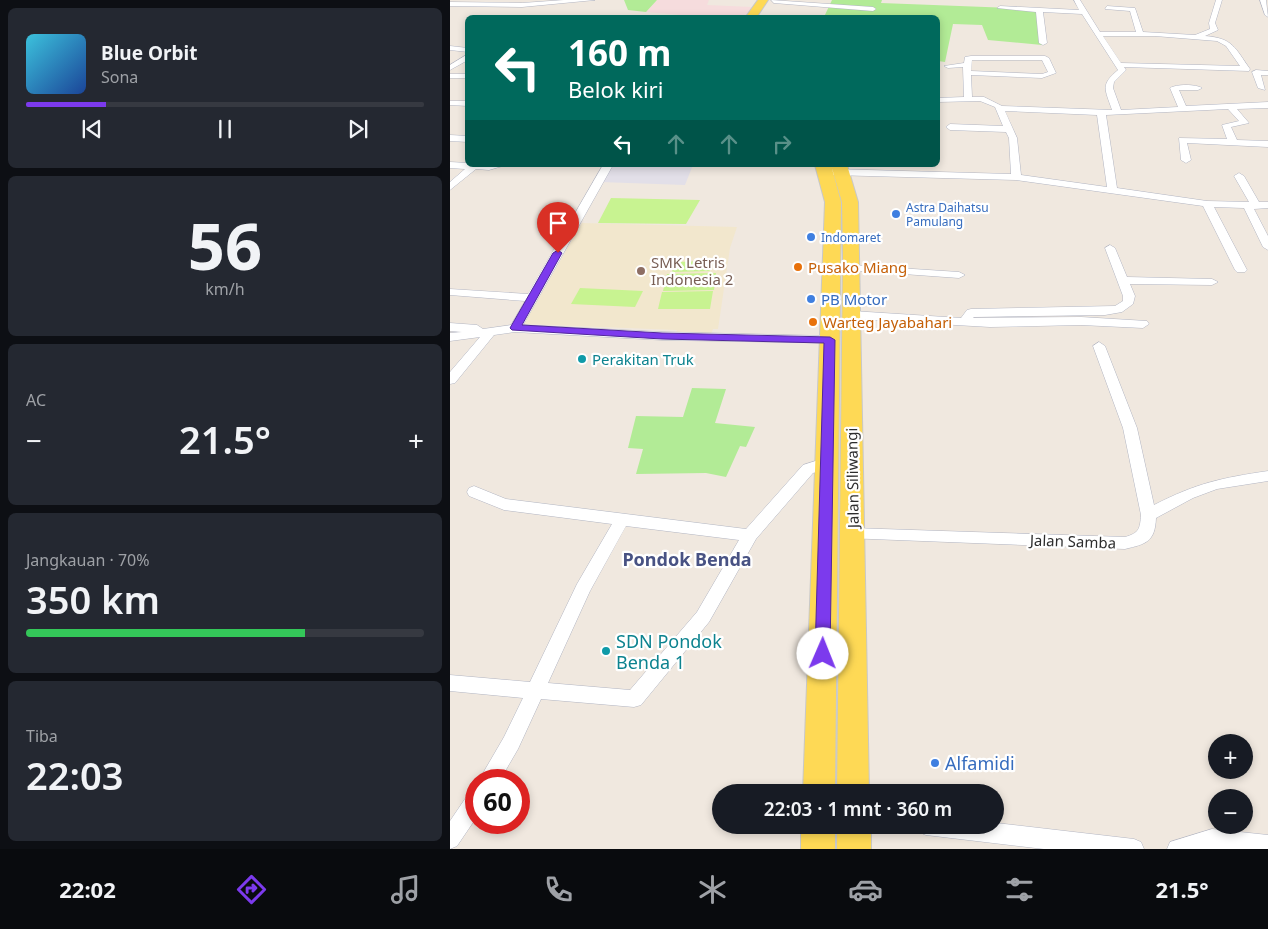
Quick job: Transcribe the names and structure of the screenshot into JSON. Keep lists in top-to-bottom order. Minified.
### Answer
{"streets":{"main road":["Jalan Siliwangi"],"street":["Jalan Samba"]},"crossings":[["Jalan Siliwangi","Jalan Samba"]],"districts":["Pondok Benda"],"places":["Astra Daihatsu Pamulang","Indomaret","Pusako Miang","SMK Letris Indonesia 2","PB Motor","Warteg Jayabahari","Perakitan Truk","SDN Pondok Benda 1","Alfamidi"],"page":{"turn":["160 m","Belok kiri"],"song":["Blue Orbit","Sona"],"tile":[["56","km/h"],"AC",["Jangkauan · 70%","350 km"],["Tiba","22:03"]],"heat":["−","21.5°","+"],"map_buttons":["+","−"],"limit":"60","trip":"22:03 · 1 mnt · 360 m","tabs":["22:02","21.5°"]}}
